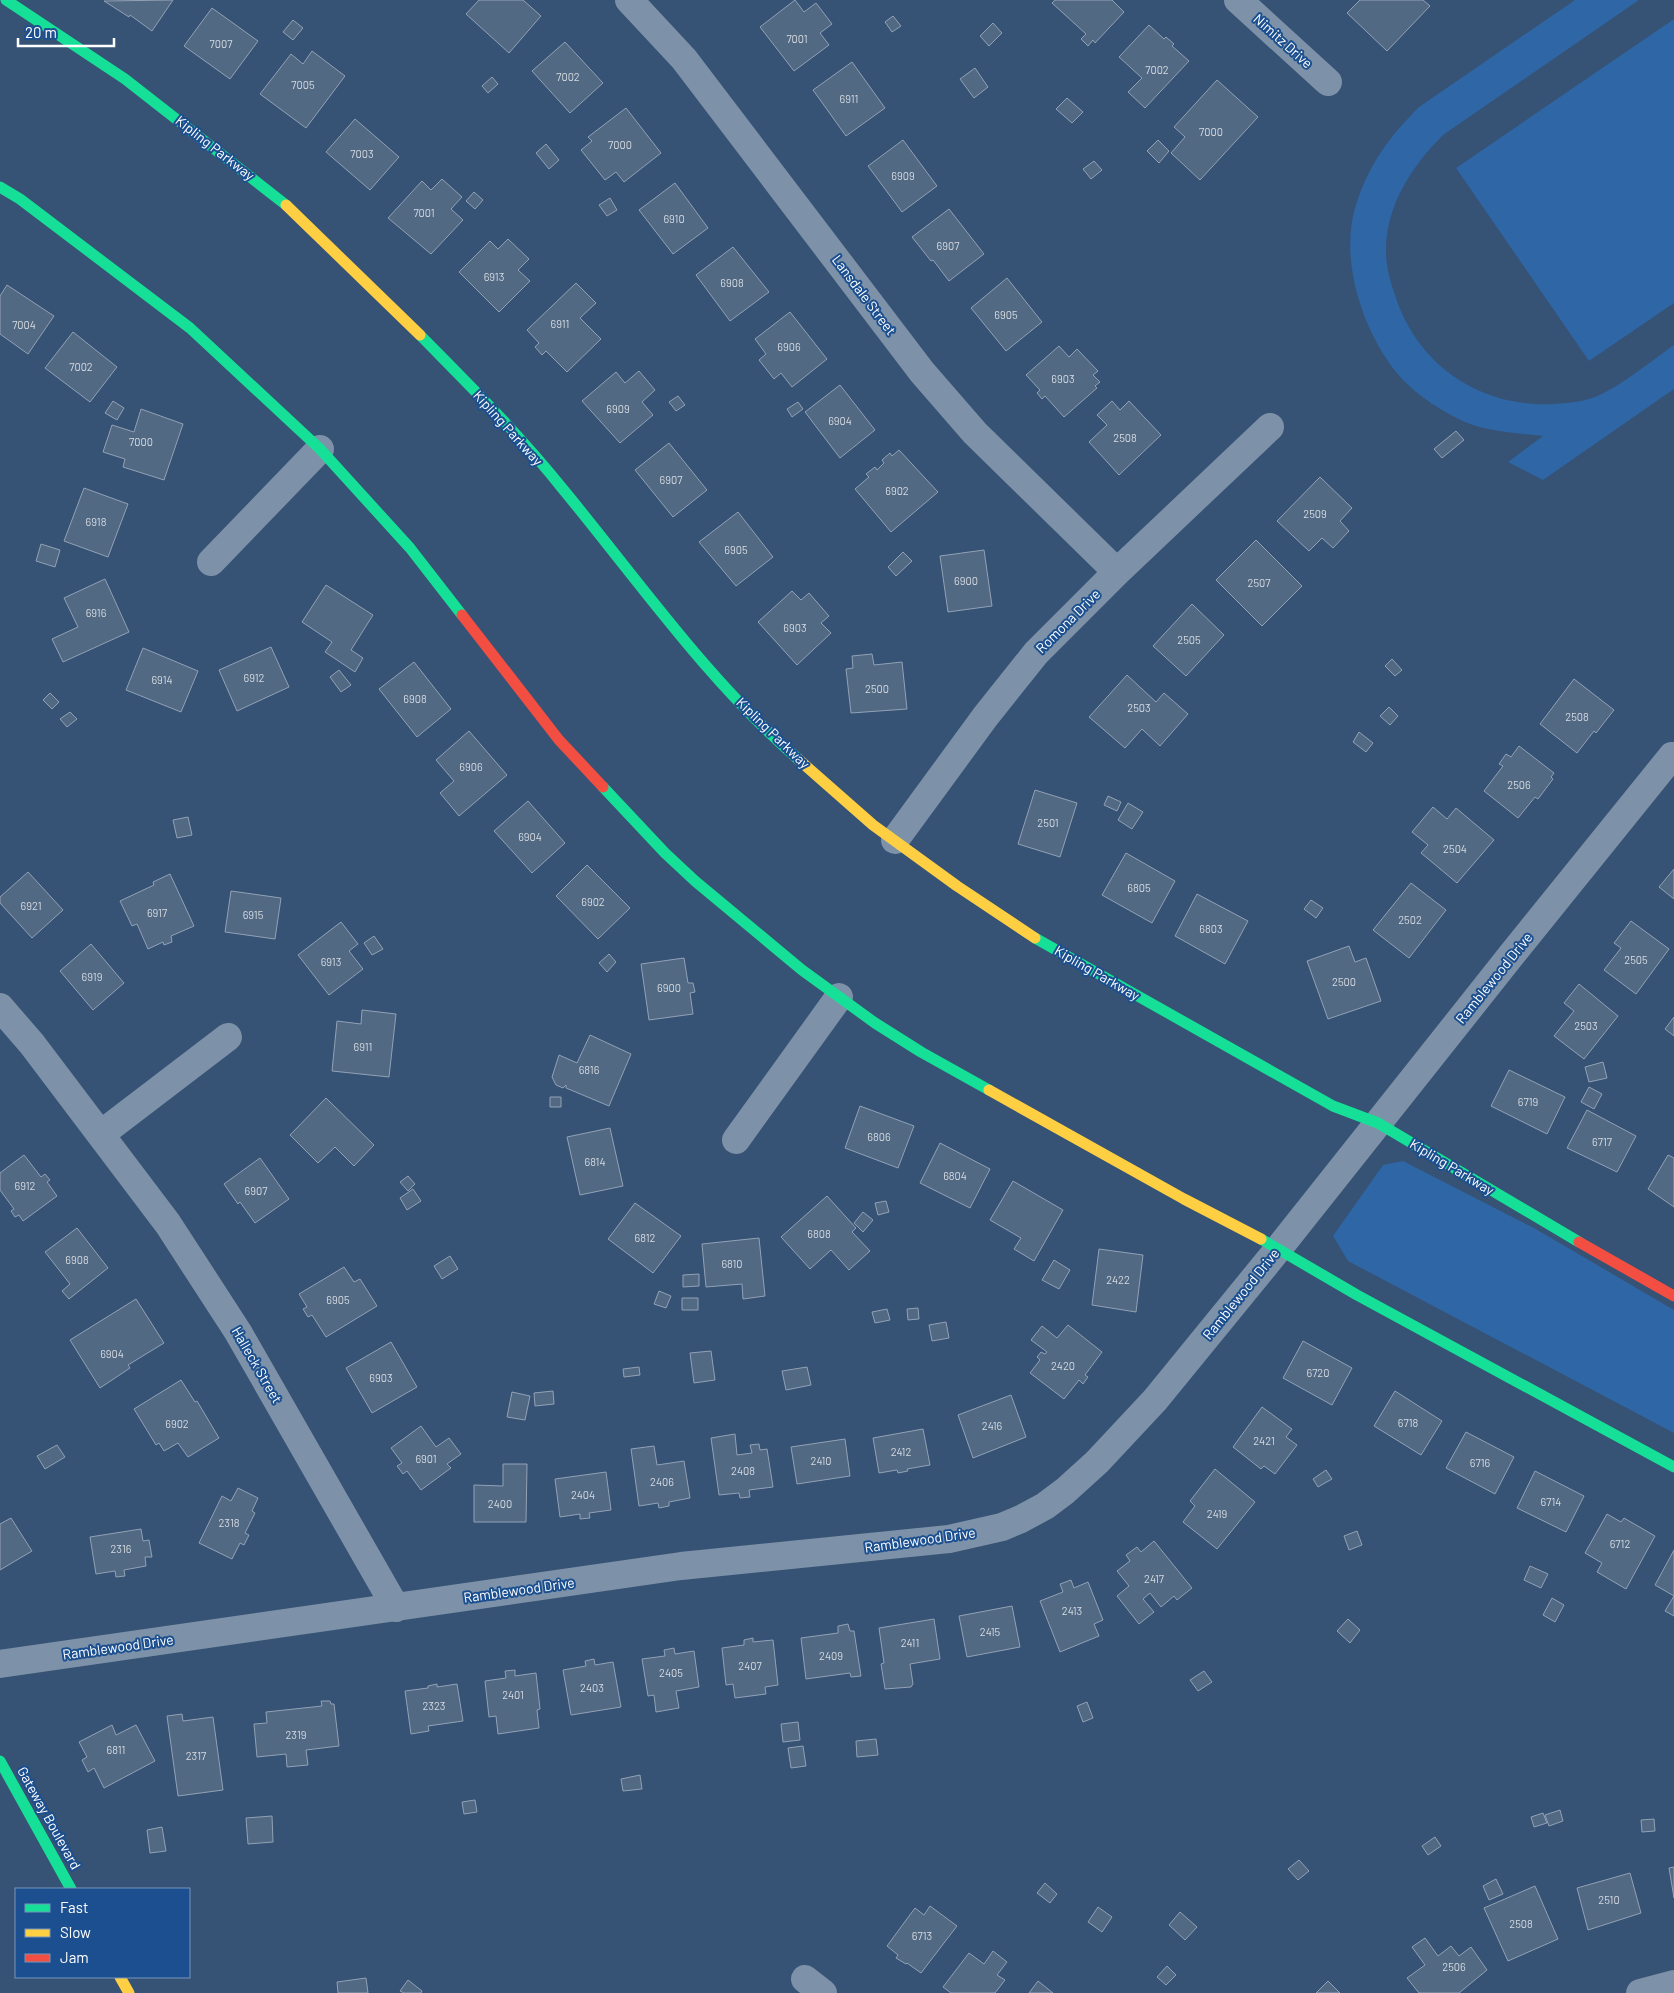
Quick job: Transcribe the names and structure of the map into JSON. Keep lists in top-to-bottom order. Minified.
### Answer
{"streets":{"street":["Nimitz Drive","Kipling Parkway","Lansdale Street","Romona Drive","Ramblewood Drive","Halleck Street","Gateway Boulevard"]},"crossings":[["Kipling Parkway","Romona Drive"],["Kipling Parkway","Ramblewood Drive"],["Lansdale Street","Romona Drive"],["Ramblewood Drive","Halleck Street"]],"house_numbers":["7001","7007","7002","7002","7005","6911","7000","7000","7003","6909","7001","6910","6907","6913","6908","6905","6911","7004","6906","7002","6903","6909","6904","2508","7000","6907","6902","2509","6918","6905","6900","2507","6916","6903","2505","6912","6914","2500","6908","2503","2508","6906","2506","2501","6904","2504","6805","6902","6921","6917","6915","2502","6803","2505","6913","6919","2500","6900","2503","6911","6816","6719","6806","6717","6814","6804","6912","6907","6808","6812","6908","6810","2422","6905","6904","2420","6720","6903","6718","6902","2416","2421","2412","6901","2410","6716","2408","2406","2404","6714","2400","2419","2318","6712","2316","2417","2413","2415","2411","2409","2407","2405","2403","2401","2323","2319","6811","2317","2510","2508","6713","2506"],"legend":["Fast","Slow","Jam"],"scale_bar":"20 m"}
